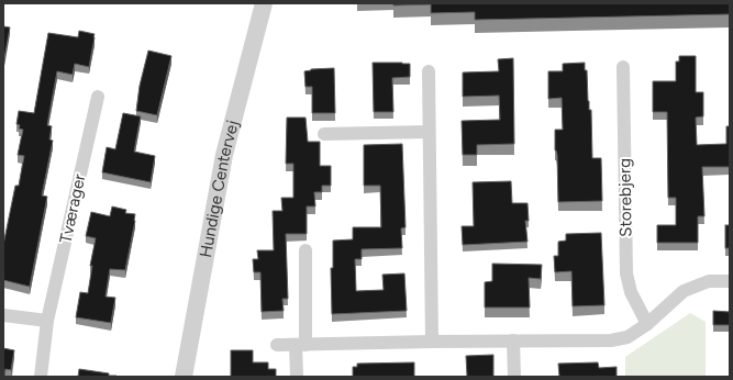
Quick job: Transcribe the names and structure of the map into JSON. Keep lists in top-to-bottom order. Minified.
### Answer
{"streets":{"street":["Hundige Centervej","Storebjerg","Tværager"]}}
